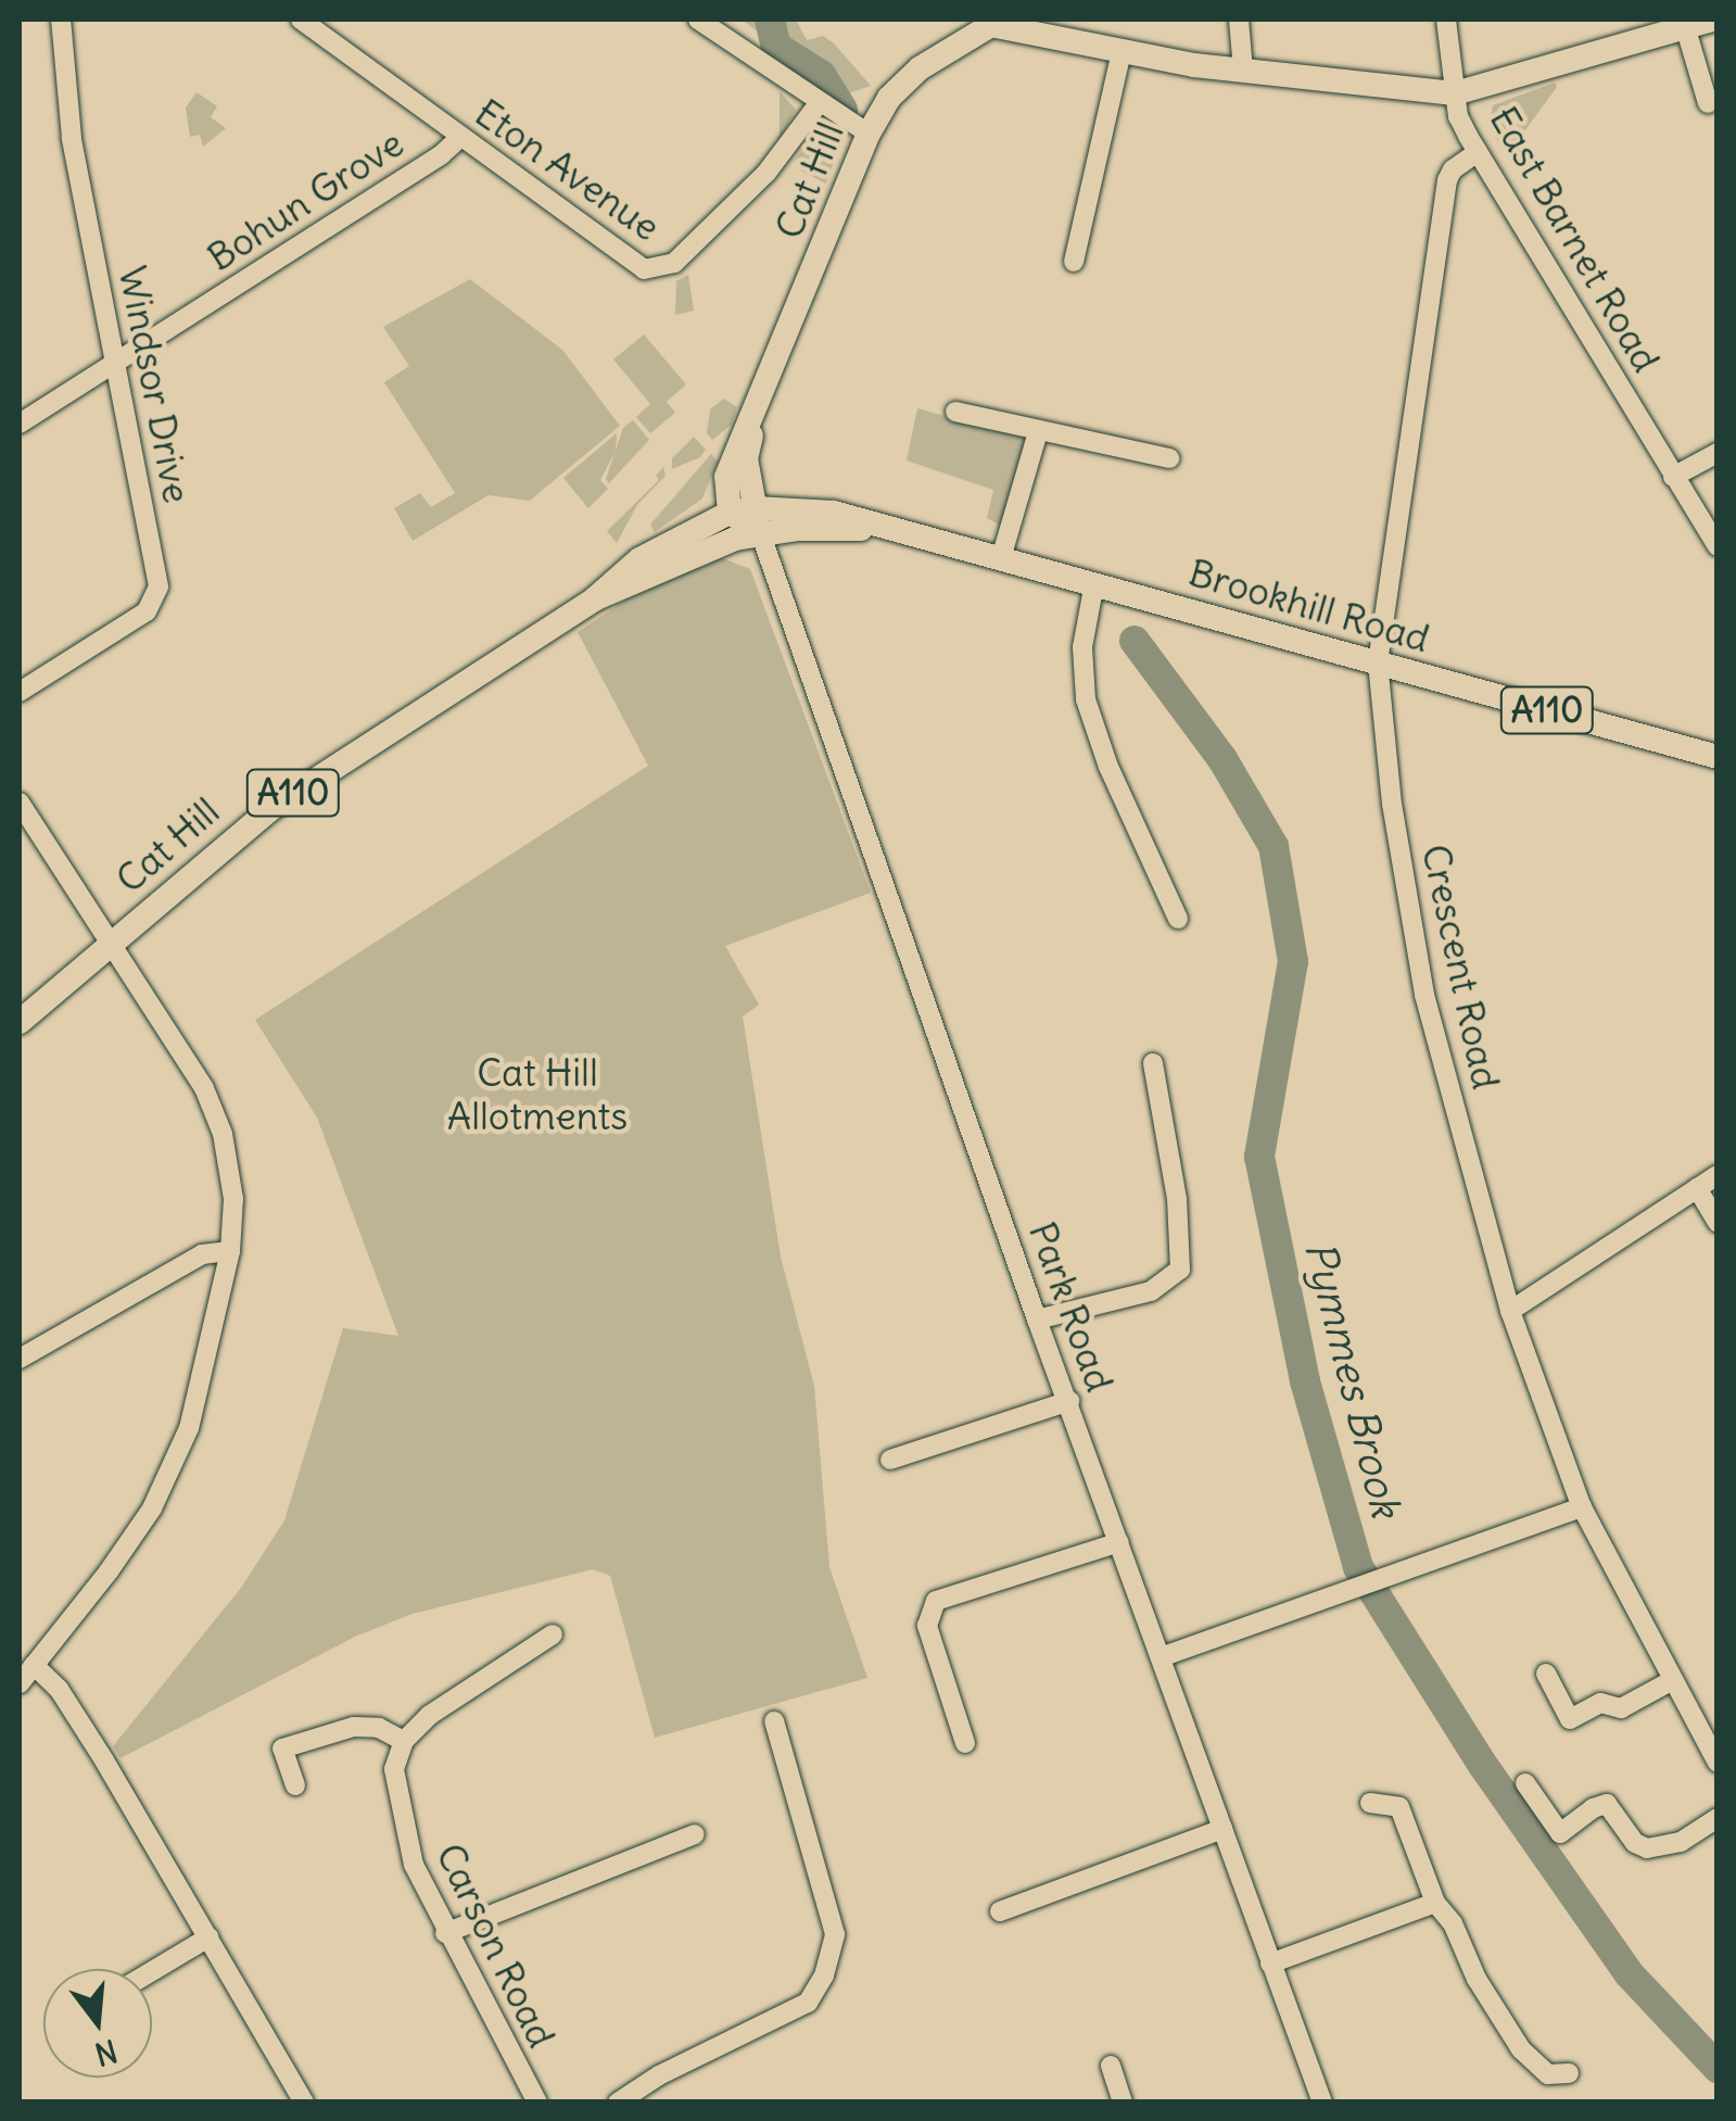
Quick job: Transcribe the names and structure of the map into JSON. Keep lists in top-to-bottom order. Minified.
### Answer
{"streets":{"main road":["Cat Hill","East Barnet Road","Brookhill Road","A110"],"street":["Eton Avenue","Bohun Grove","Windsor Drive","Crescent Road","Park Road","Carson Road"]},"crossings":[["Eton Avenue","Cat Hill"],["Eton Avenue","Bohun Grove"],["Cat Hill","East Barnet Road"],["Cat Hill","Brookhill Road"],["Cat Hill","Park Road"],["Bohun Grove","Windsor Drive"],["East Barnet Road","Crescent Road"],["Brookhill Road","Crescent Road"],["Brookhill Road","Park Road"]],"water":["Pymmes Brook"],"parks":["Cat Hill Allotments"],"north":"bottom"}
